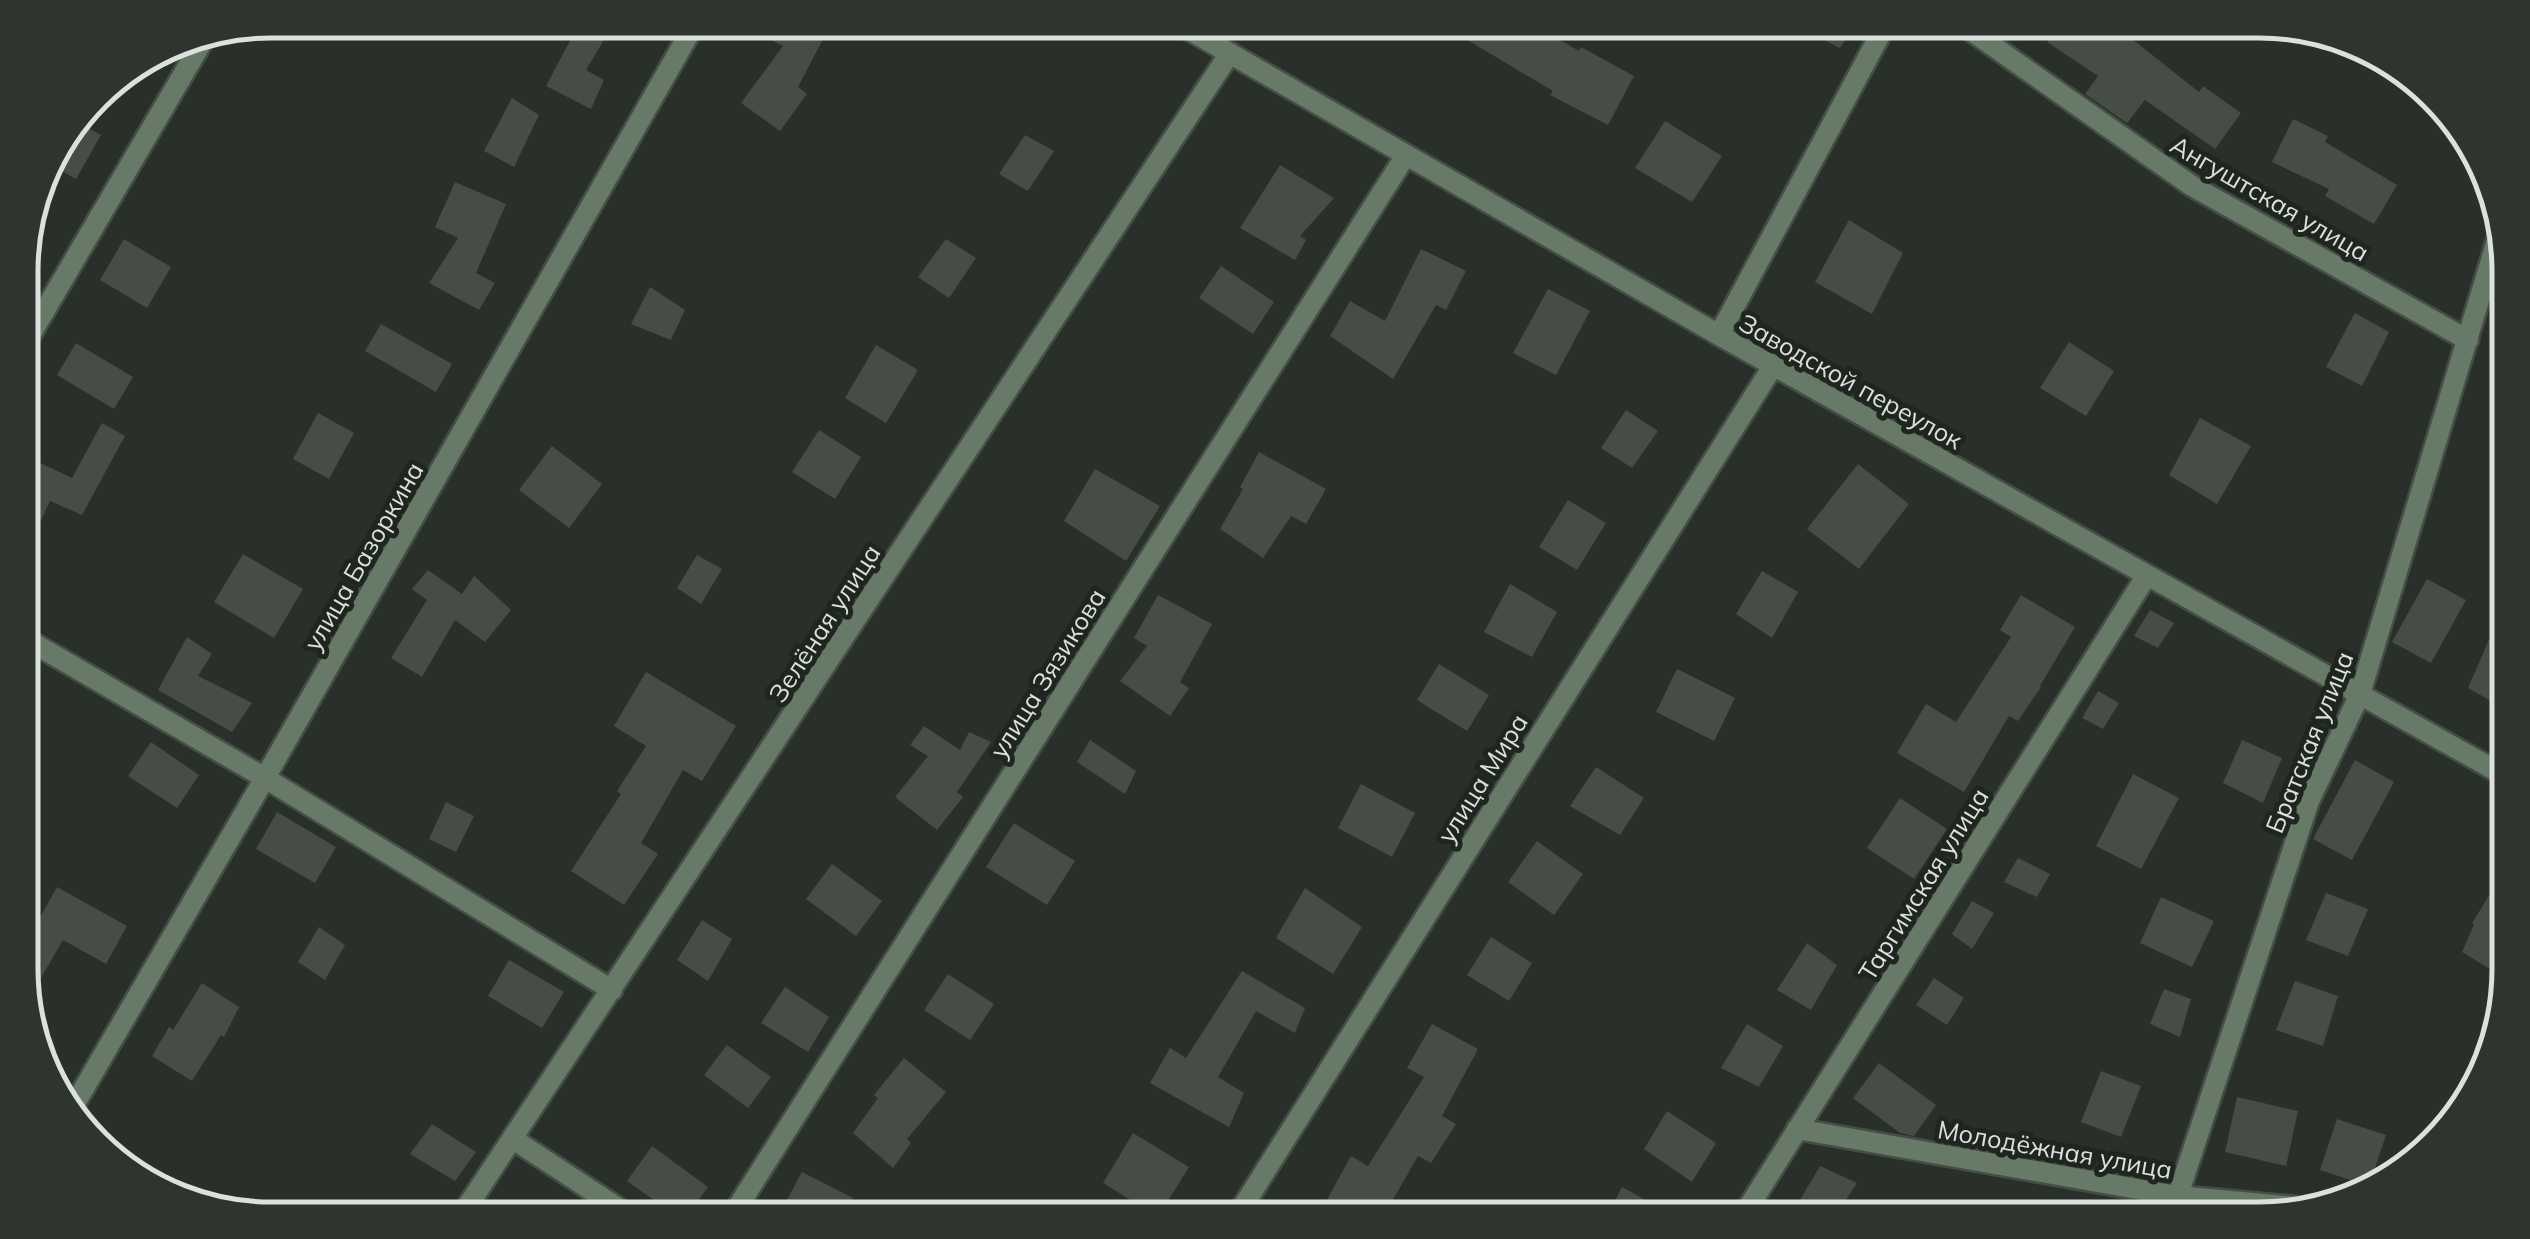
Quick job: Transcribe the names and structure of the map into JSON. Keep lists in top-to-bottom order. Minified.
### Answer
{"streets":{"street":["Ангуштская улица","Заводской переулок","улица Базоркина","Зелёная улица","улица Зязикова","Братская улица","улица Мира","Таргимская улица","Молодёжная улица"]},"crossings":[["Ангуштская улица","Братская улица"],["Заводской переулок","Зелёная улица"],["Заводской переулок","улица Зязикова"],["Заводской переулок","Братская улица"],["Заводской переулок","улица Мира"],["Заводской переулок","Таргимская улица"],["Братская улица","Молодёжная улица"],["Таргимская улица","Молодёжная улица"]]}
